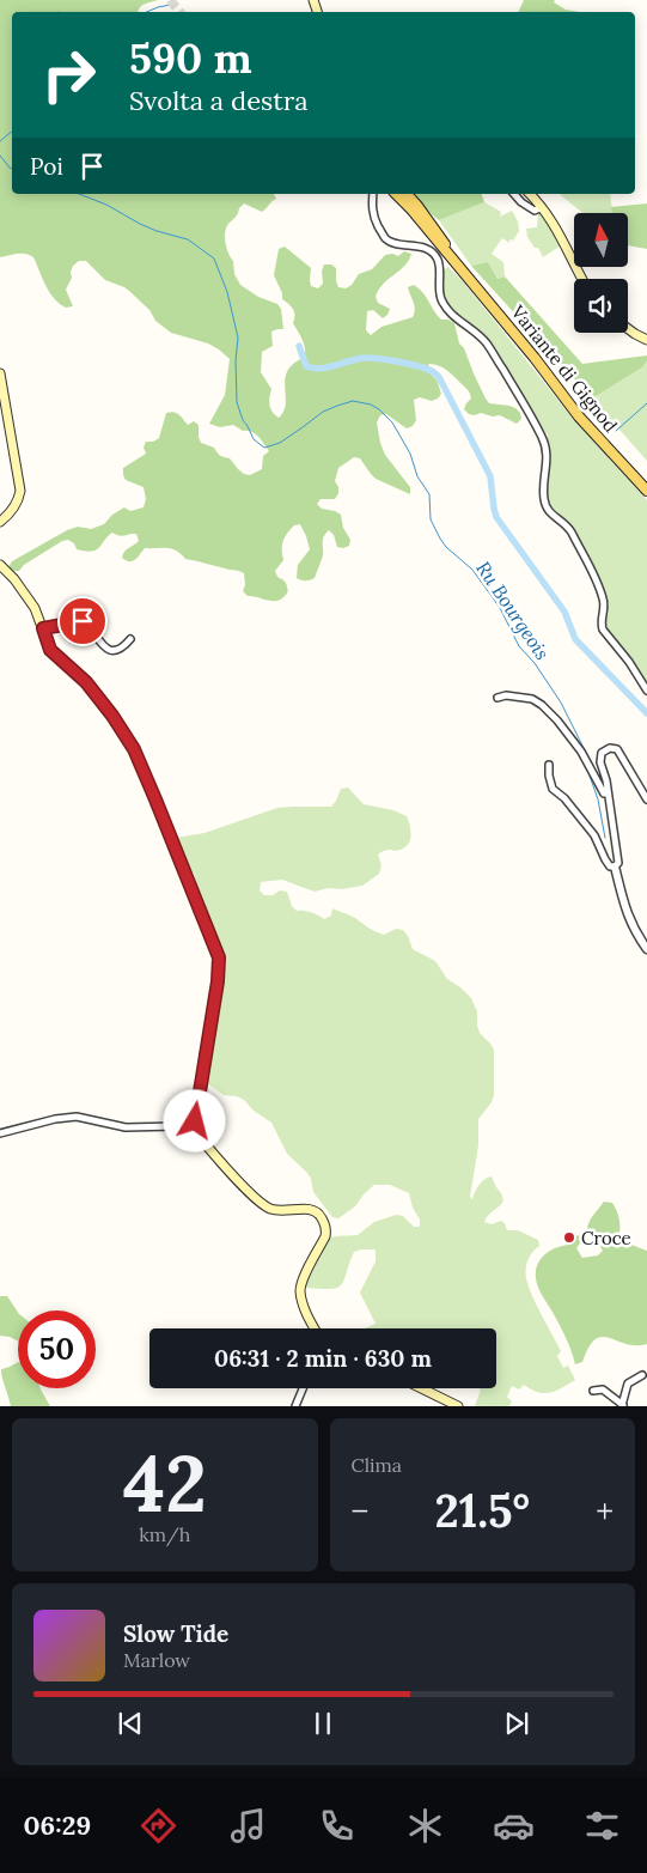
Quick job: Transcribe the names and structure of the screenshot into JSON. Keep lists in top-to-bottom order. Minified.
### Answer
{"streets":{"main road":["Variante di Gignod"]},"water":["Ru Bourgeois"],"places":["Croce"],"north":"top","page":{"turn":["590 m","Svolta a destra"],"then":"Poi","limit":"50","trip":"06:31 · 2 min · 630 m","tile":[["42","km/h"],"Clima"],"heat":["−","21.5°","+"],"song":["Slow Tide","Marlow"],"tabs":"06:29"}}
